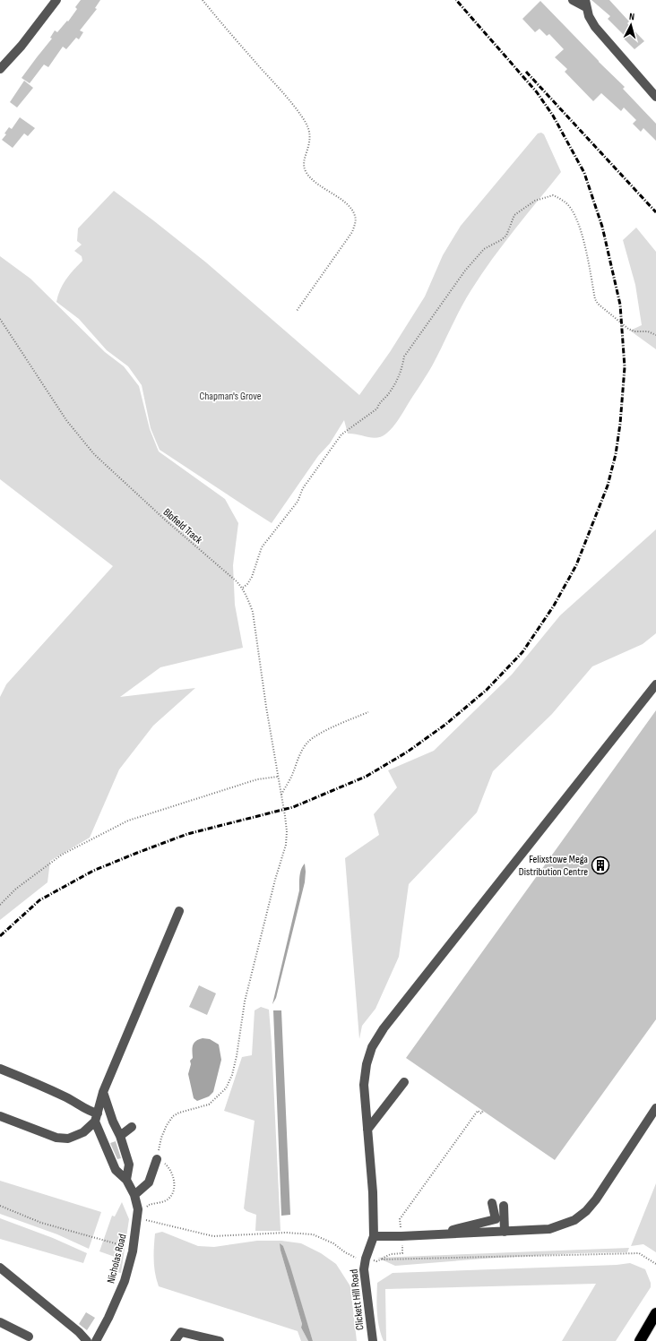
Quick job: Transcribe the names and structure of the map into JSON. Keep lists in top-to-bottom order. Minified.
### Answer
{"streets":{"street":["Nicholas Road","Clickett Hill Road"],"path":["Blofield Track"]},"parks":["Chapman's Grove"],"places":{"building":["Felixstowe Mega Distribution Centre"]},"north":"top"}
